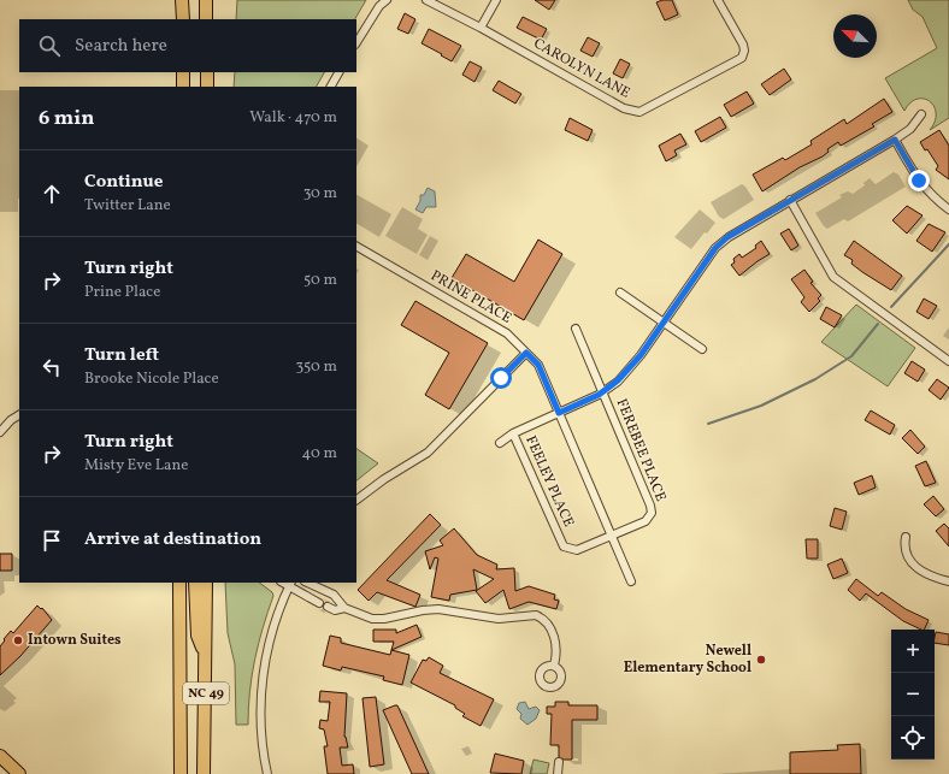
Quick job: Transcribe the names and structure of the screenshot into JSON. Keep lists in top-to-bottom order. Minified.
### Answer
{"streets":{"main road":["NC 49"],"street":["CAROLYN LANE","PRINE PLACE","FEREBEE PLACE","FEELEY PLACE"]},"crossings":[["PRINE PLACE","FEREBEE PLACE"],["PRINE PLACE","FEELEY PLACE"],["FEREBEE PLACE","FEELEY PLACE"]],"places":["Intown Suites","Newell Elementary School"],"north":"top left","page":{"search":"Search here","heading":["6 min","Walk · 470 m"],"list":[["Continue","Twitter Lane","30 m"],["Turn right","Prine Place","50 m"],["Turn left","Brooke Nicole Place","350 m"],["Turn right","Misty Eve Lane","40 m"],"Arrive at destination"],"map_buttons":["+","−"]}}
